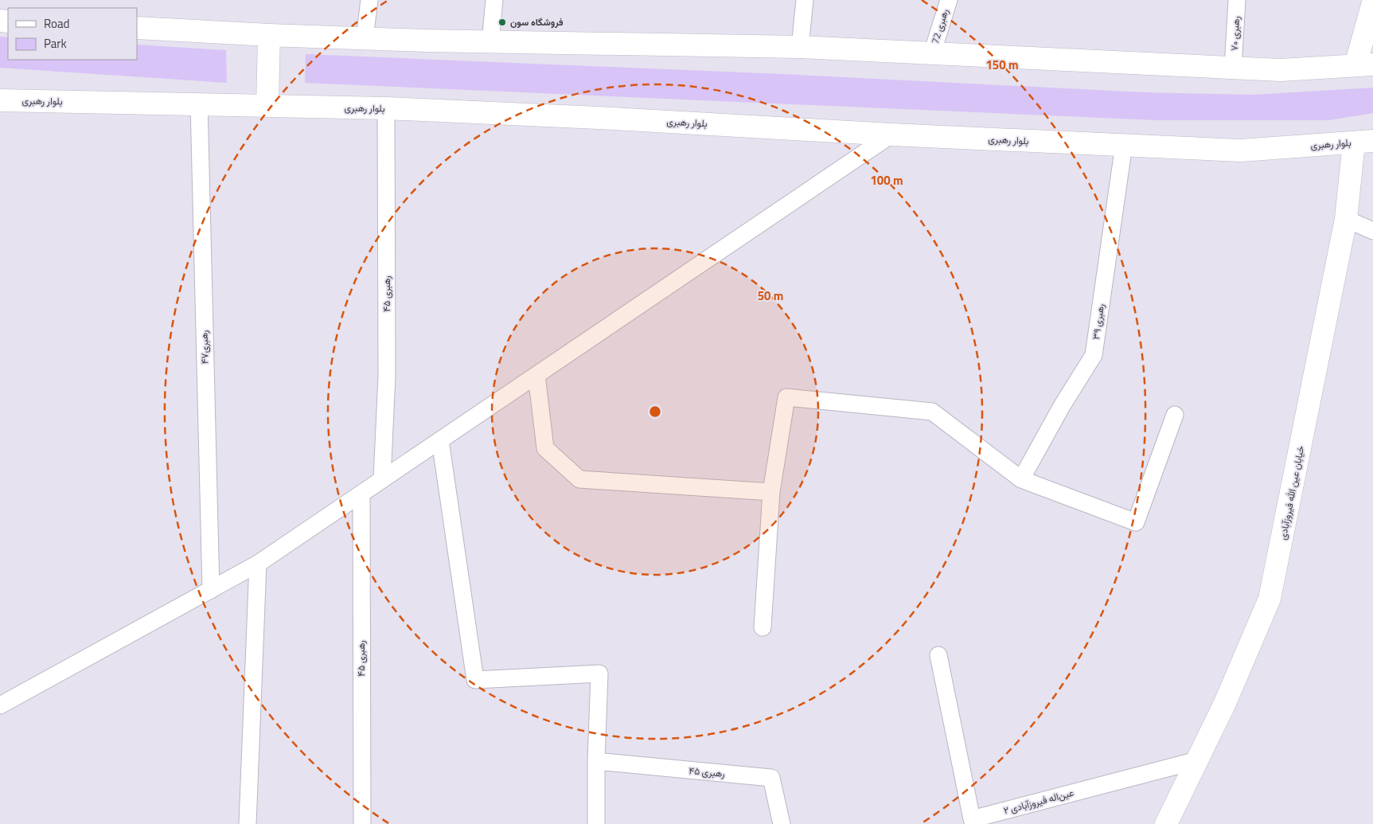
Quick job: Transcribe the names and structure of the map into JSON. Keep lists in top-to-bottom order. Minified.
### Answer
{"streets":{"main road":["بلوار رهبری","خیابان عین الله فیروزآبادی"],"street":["رهبری 72","رهبری ۷۰","رهبری ۴۵","رهبری ۳۹","۴۷رهبری","عین‌اله فیروزآبادی ۲"]},"crossings":[["بلوار رهبری","رهبری ۴۵"],["بلوار رهبری","رهبری ۳۹"],["بلوار رهبری","۴۷رهبری"],["بلوار رهبری","خیابان عین الله فیروزآبادی"],["خیابان عین الله فیروزآبادی","عین‌اله فیروزآبادی ۲"]],"places":["فروشگاه سون"],"legend":["Road","Park"],"rings":["150 m","100 m","50 m"]}
